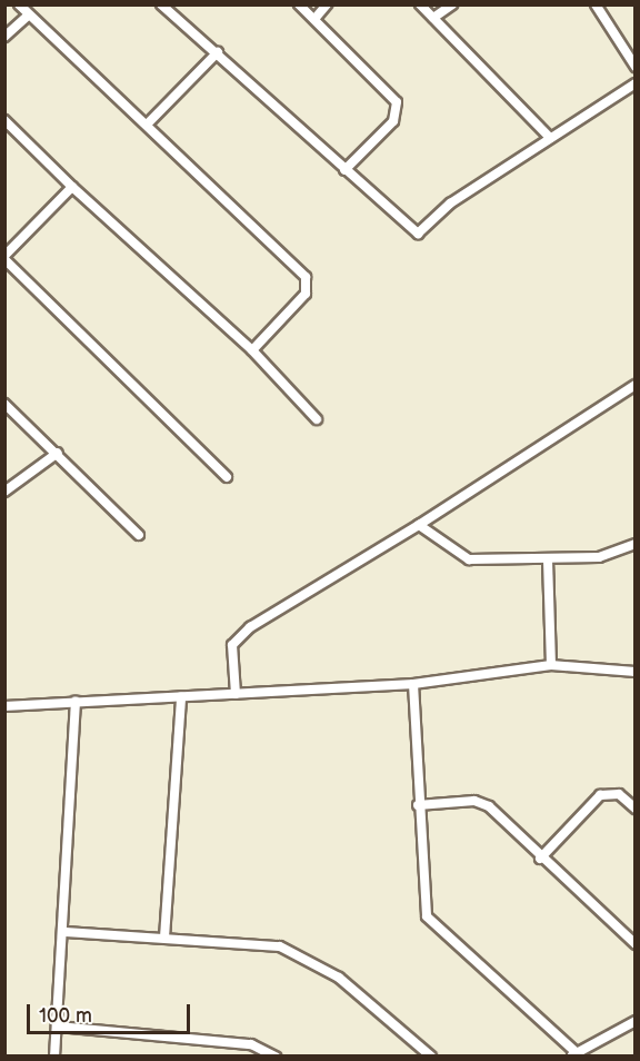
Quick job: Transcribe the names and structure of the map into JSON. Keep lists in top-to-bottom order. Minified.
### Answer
{"scale_bar":"100 m"}
